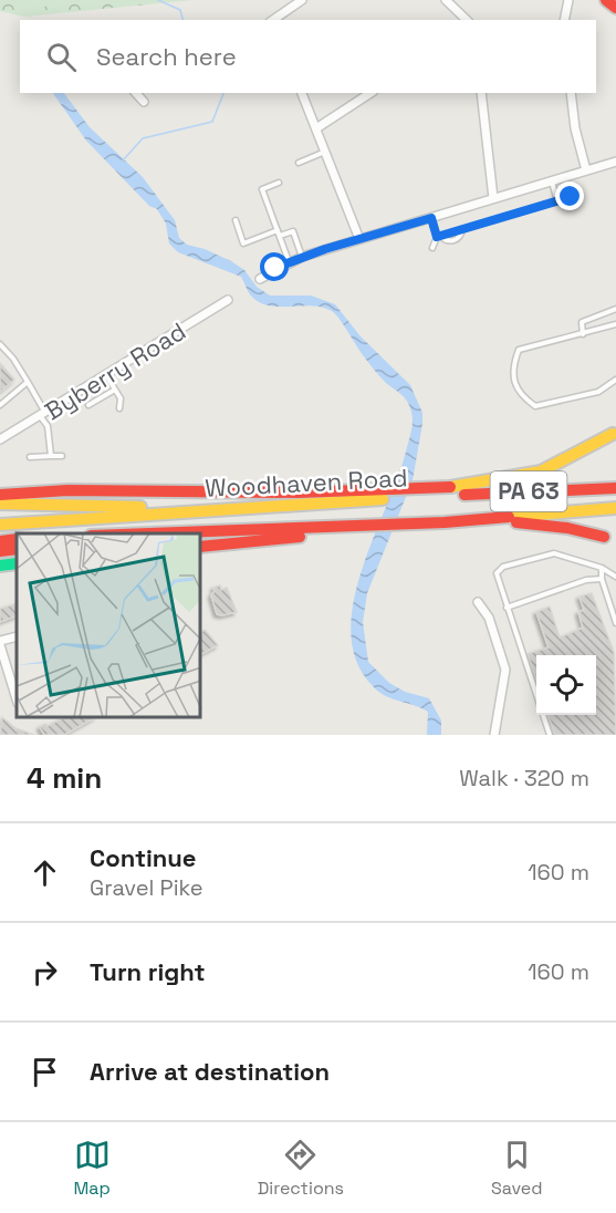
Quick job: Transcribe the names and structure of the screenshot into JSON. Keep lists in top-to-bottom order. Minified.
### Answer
{"streets":{"main road":["Woodhaven Road","PA 63"],"street":["Byberry Road"]},"page":{"search":"Search here","heading":["4 min","Walk · 320 m"],"list":[["Continue","Gravel Pike","160 m"],["Turn right","160 m"],"Arrive at destination"],"nav":["Map","Directions","Saved"]}}
